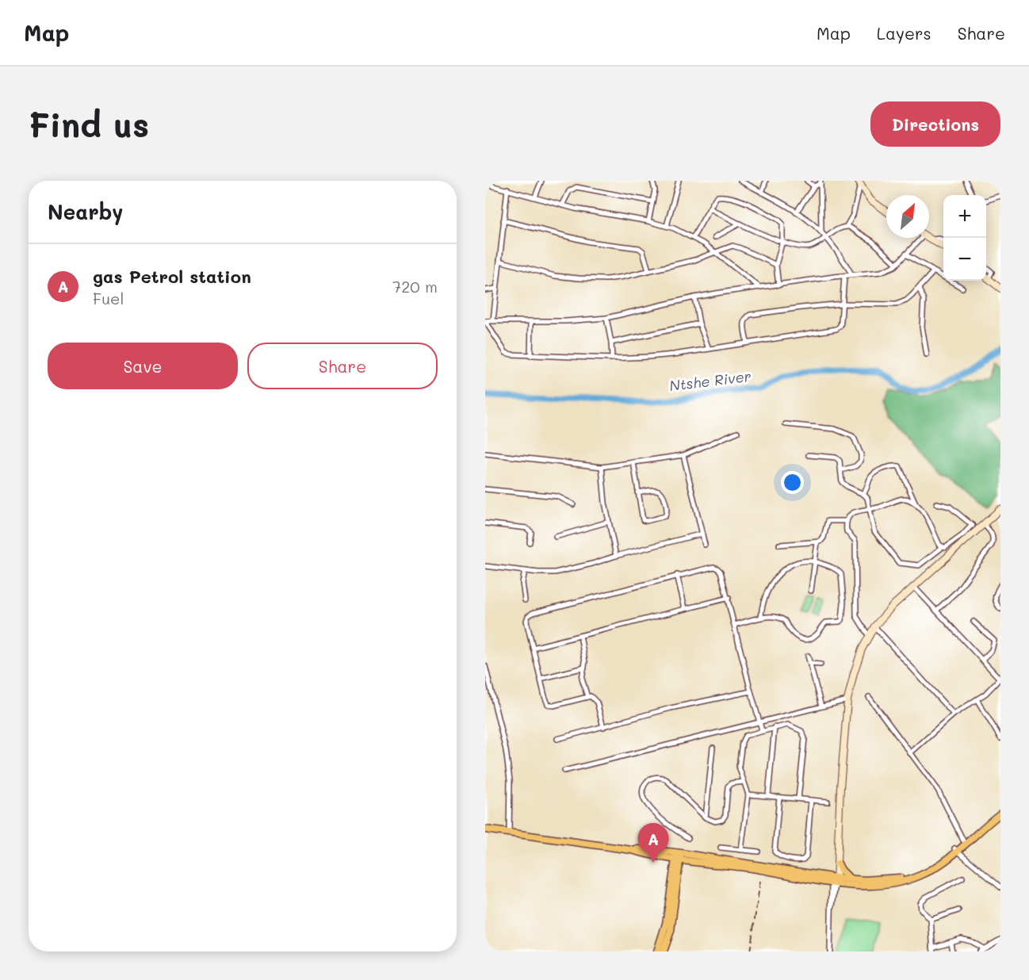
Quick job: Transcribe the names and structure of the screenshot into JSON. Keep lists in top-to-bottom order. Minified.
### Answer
{"water":["Ntshe River"],"north":"top right","page":{"header":"Map","nav":["Map","Layers","Share"],"buttons":["Directions",["Save","Share"]],"title":"Find us","heading":"Nearby","map_buttons":["+","−"],"list":[{"mark":"A","name":"gas Petrol station","note":"Fuel","value":"720 m"}],"pins":"A"}}
